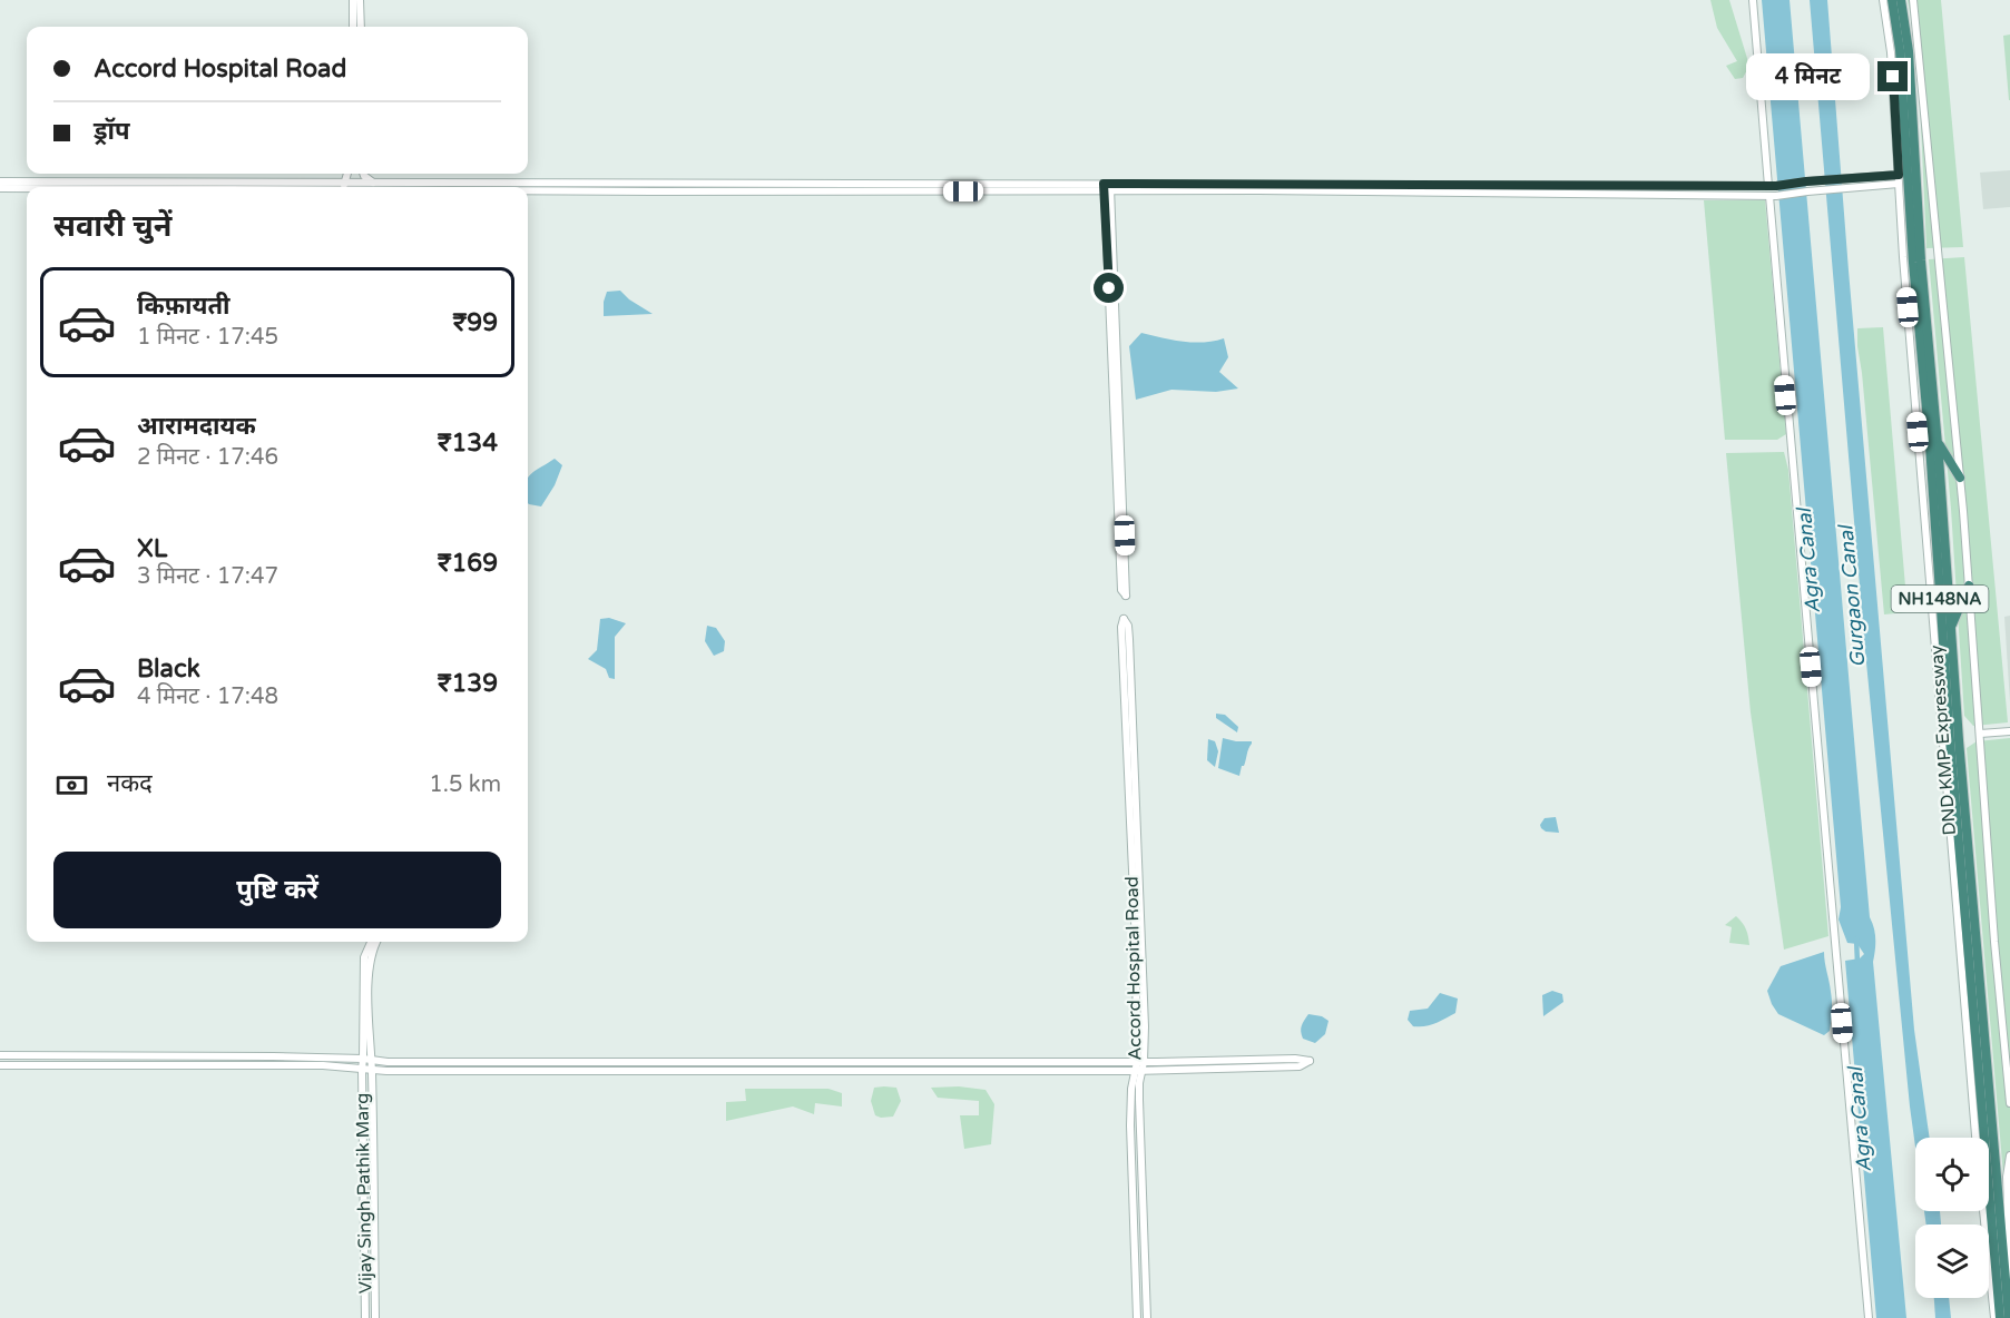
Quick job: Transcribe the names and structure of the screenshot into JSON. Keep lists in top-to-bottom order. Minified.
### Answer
{"streets":{"highway":["NH148NA","DND KMP Expressway"],"street":["Accord Hospital Road","Vijay Singh Pathik Marg"]},"water":["Agra Canal","Gurgaon Canal"],"page":{"banner":["Accord Hospital Road","ड्रॉप"],"bubble":"4 मिनट","heading":"सवारी चुनें","list":[{"name":"किफ़ायती","note":"1 मिनट · 17:45","value":"₹99"},{"name":"आरामदायक","note":"2 मिनट · 17:46","value":"₹134"},{"name":"XL","note":"3 मिनट · 17:47","value":"₹169"},{"name":"Black","note":"4 मिनट · 17:48","value":"₹139"}],"pay":["नकद","1.5 km"],"buttons":"पुष्टि करें"}}
